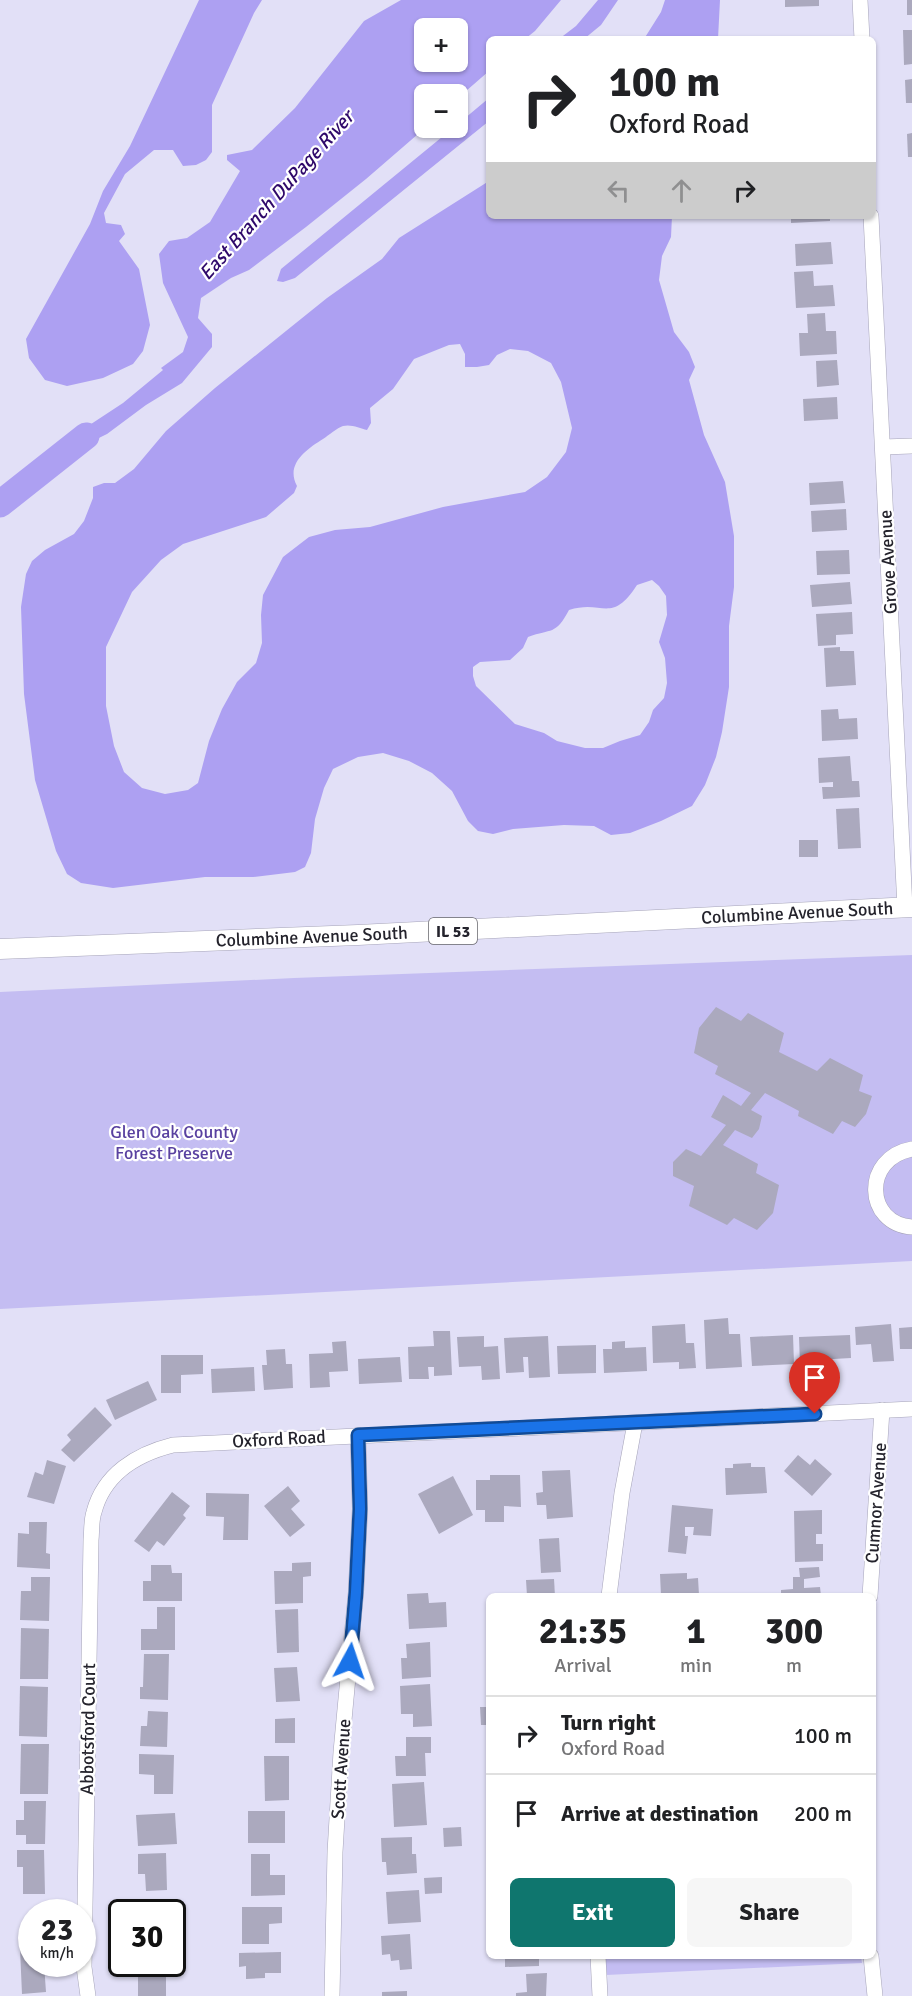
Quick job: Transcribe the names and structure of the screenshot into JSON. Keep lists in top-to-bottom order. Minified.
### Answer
{"streets":{"main road":["Columbine Avenue South","IL 53"],"street":["Grove Avenue","Oxford Road","Cumnor Avenue","Abbotsford Court","Scott Avenue"]},"crossings":[["Grove Avenue","Columbine Avenue South"],["Oxford Road","Cumnor Avenue"],["Oxford Road","Abbotsford Court"],["Oxford Road","Scott Avenue"]],"water":["East Branch DuPage River"],"parks":["Glen Oak County Forest Preserve"],"page":{"map_buttons":["+","−"],"turn":["100 m","Oxford Road"],"eta":["21:35","Arrival","1","min","300","m"],"list":[{"name":"Turn right","note":"Oxford Road","value":"100 m"},{"name":"Arrive at destination","value":"200 m"}],"buttons":["Exit","Share"],"speed":"23 km/h","limit":"30"}}
